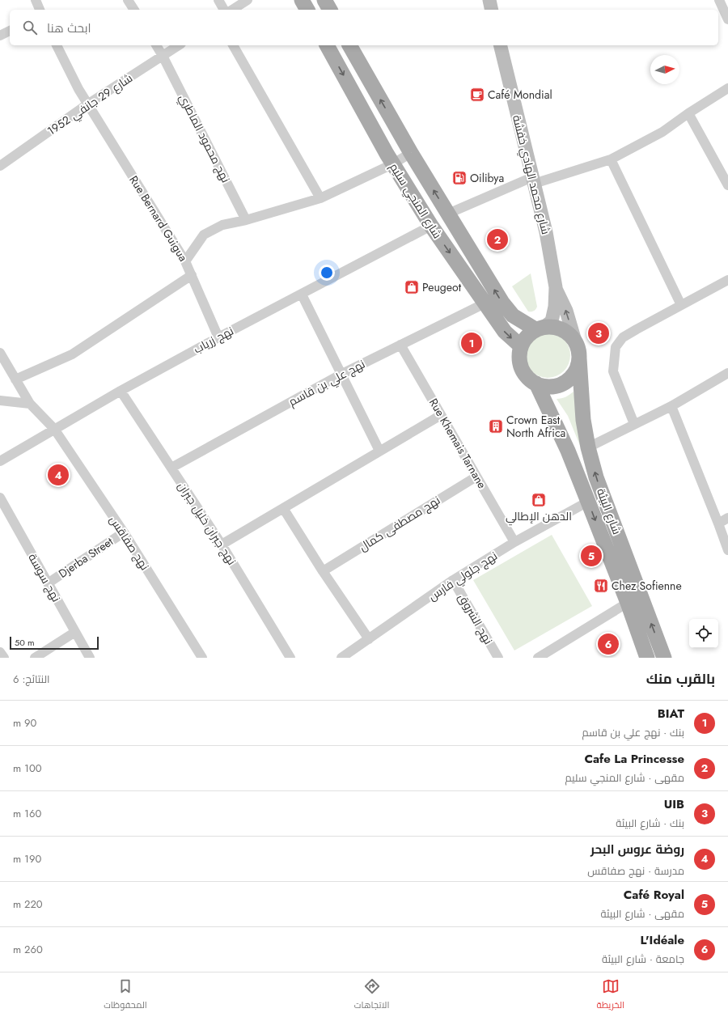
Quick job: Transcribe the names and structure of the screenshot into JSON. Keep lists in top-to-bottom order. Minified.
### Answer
{"streets":{"main road":["شارع محمد الهادي خفشة","شارع المنجي سليم","شارع البيئة"],"street":["شارع 29 جانفي 1952","نهج محمود الماطري","Rue Bernard Guigua","نهج زرياب","نهج علي بن قاسم","Rue Khemais Tarnane","نهج جبران خليل جبران","نهج مصطفى كمال","نهج صفاقس","Djerba Street","نهج جلولي فارس","نهج سوسة","نهج الشروق"]},"crossings":[["شارع 29 جانفي 1952","نهج محمود الماطري"],["شارع 29 جانفي 1952","Rue Bernard Guigua"],["شارع المنجي سليم","نهج زرياب"],["شارع المنجي سليم","نهج علي بن قاسم"],["شارع المنجي سليم","شارع البيئة"],["Rue Bernard Guigua","نهج زرياب"],["نهج زرياب","نهج جبران خليل جبران"],["نهج زرياب","نهج صفاقس"],["نهج علي بن قاسم","Rue Khemais Tarnane"],["نهج علي بن قاسم","نهج جبران خليل جبران"],["Rue Khemais Tarnane","نهج مصطفى كمال"],["Rue Khemais Tarnane","نهج جلولي فارس"],["شارع البيئة","نهج جلولي فارس"],["نهج صفاقس","Djerba Street"],["Djerba Street","نهج سوسة"],["نهج جلولي فارس","نهج الشروق"]],"places":{"cafe":["Café Mondial"],"fuel station":["Oilibya"],"shop":["Peugeot","الدهن الإطالي"],"building":["Crown East North Africa"],"restaurant":["Chez Sofienne"]},"scale_bar":"50 m","north":"right","page":{"search":"ابحث هنا","pins":["2","3","1","4","5","6"],"scale":"50 m","heading":["بالقرب منك","النتائج: 6"],"list":[{"mark":"1","name":"BIAT","note":"بنك · نهج علي بن قاسم","value":"90 m"},{"mark":"2","name":"Cafe La Princesse","note":"مقهى · شارع المنجي سليم","value":"100 m"},{"mark":"3","name":"UIB","note":"بنك · شارع البيئة","value":"160 m"},{"mark":"4","name":"روضة عروس البحر","note":"مدرسة · نهج صفاقس","value":"190 m"},{"mark":"5","name":"Café Royal","note":"مقهى · شارع البيئة","value":"220 m"},{"mark":"6","name":"L'Idéale","note":"جامعة · شارع البيئة","value":"260 m"}],"nav":["الخريطة","الاتجاهات","المحفوظات"]}}
